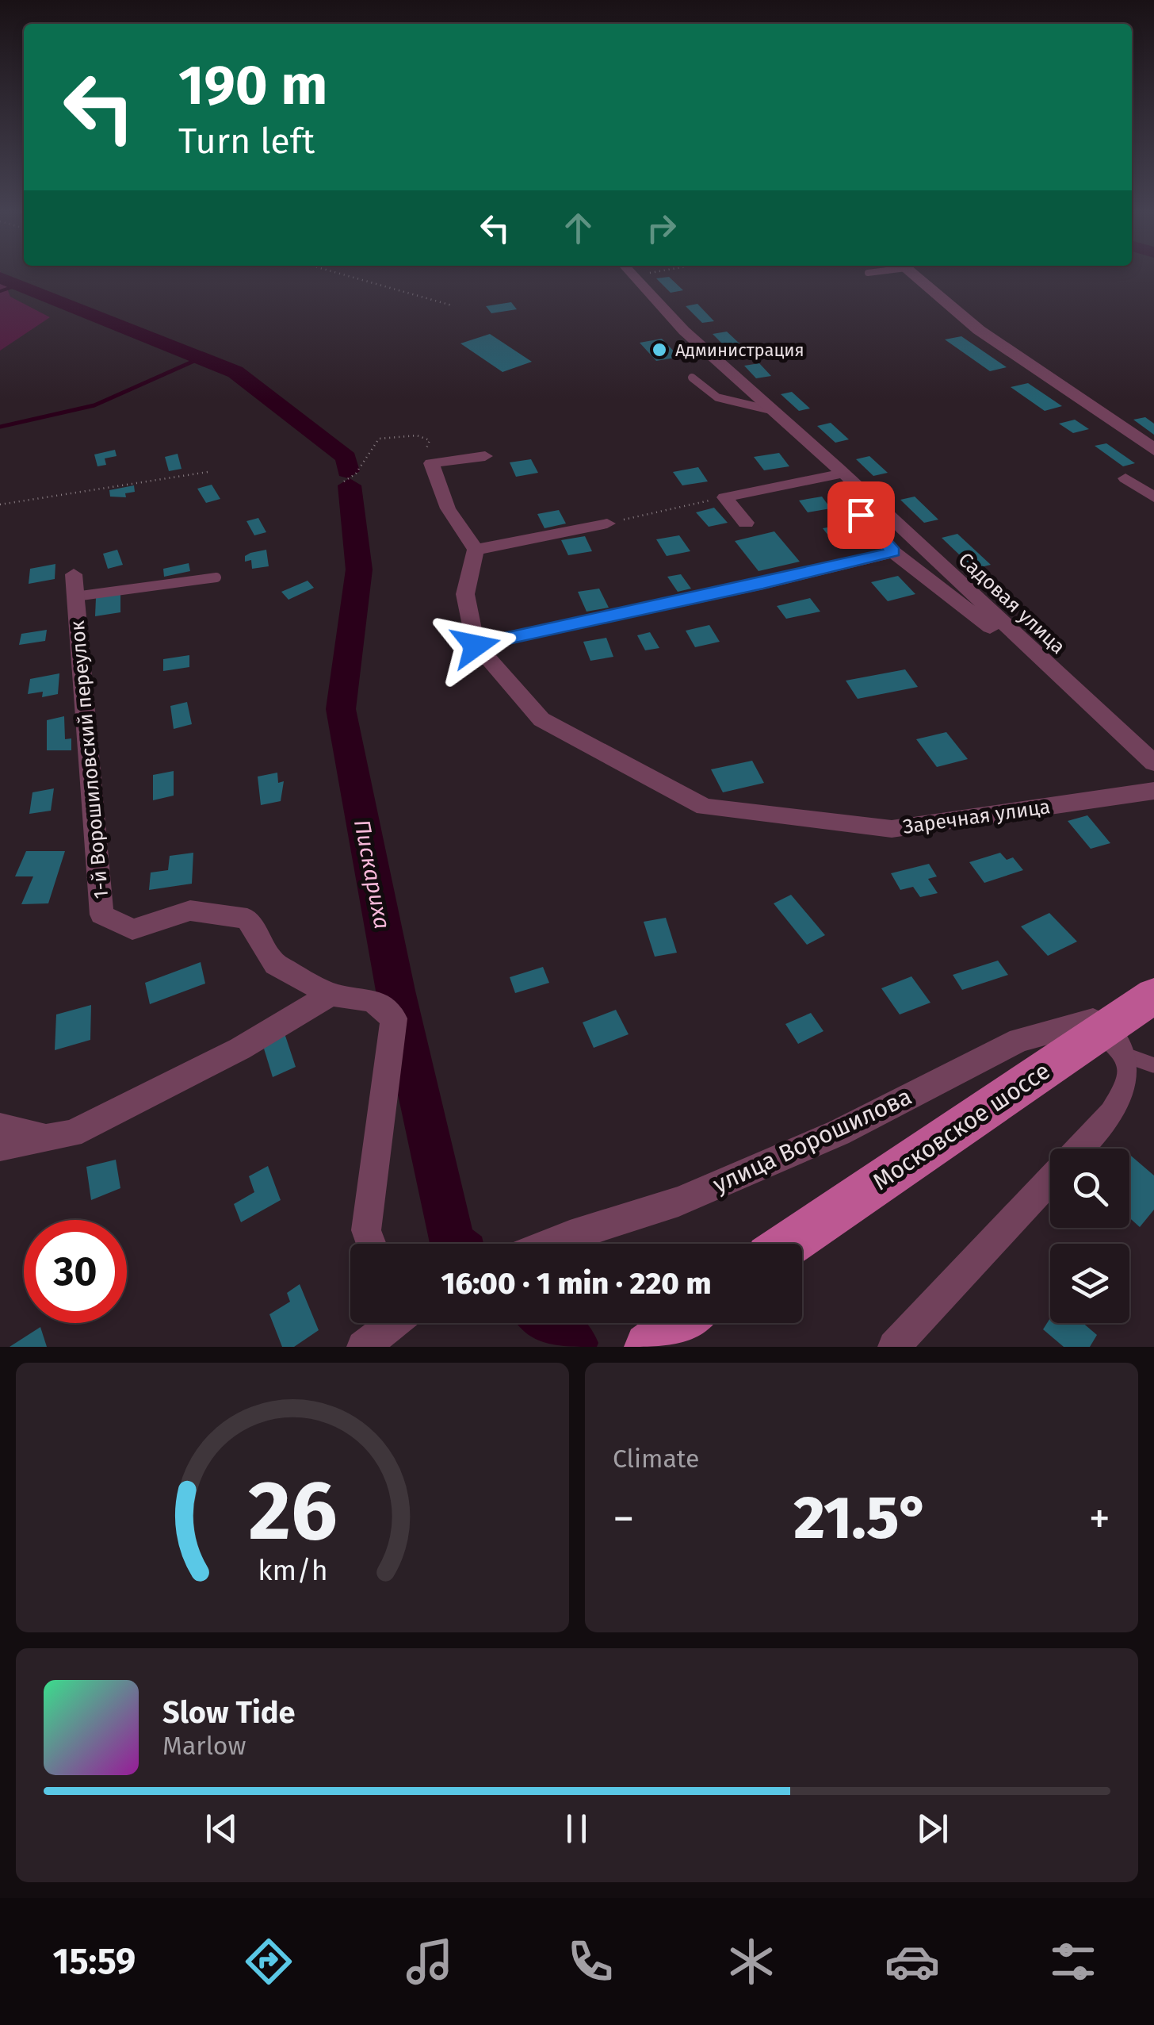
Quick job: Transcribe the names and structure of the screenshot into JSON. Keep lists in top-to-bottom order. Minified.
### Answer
{"streets":{"main road":["Московское шоссе"],"street":["Садовая улица","1-й Ворошиловский переулок","Заречная улица","улица Ворошилова"]},"crossings":[["Московское шоссе","улица Ворошилова"]],"water":["Пискариха"],"places":["Администрация"],"page":{"turn":["190 m","Turn left"],"limit":"30","trip":"16:00 · 1 min · 220 m","tile":"Climate","heat":["−","21.5°","+"],"song":["Slow Tide","Marlow"],"tabs":"15:59","gauge":["26","km/h"]}}
